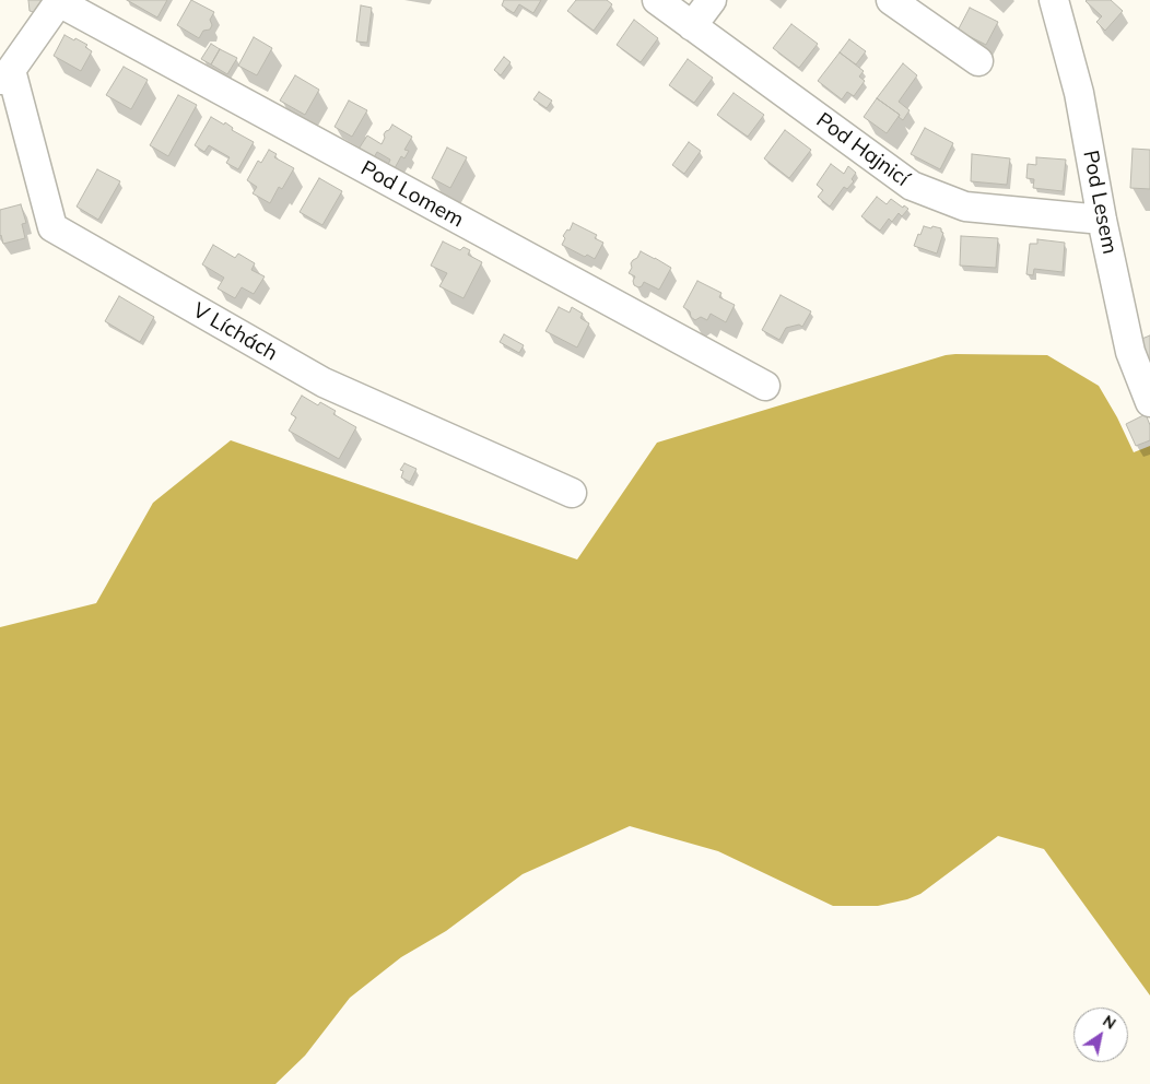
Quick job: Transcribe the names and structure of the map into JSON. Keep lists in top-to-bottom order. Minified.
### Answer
{"streets":{"street":["Pod Hajnicí","Pod Lomem","Pod Lesem","V Líchách"]},"crossings":[["Pod Hajnicí","Pod Lesem"]],"north":"top right"}
